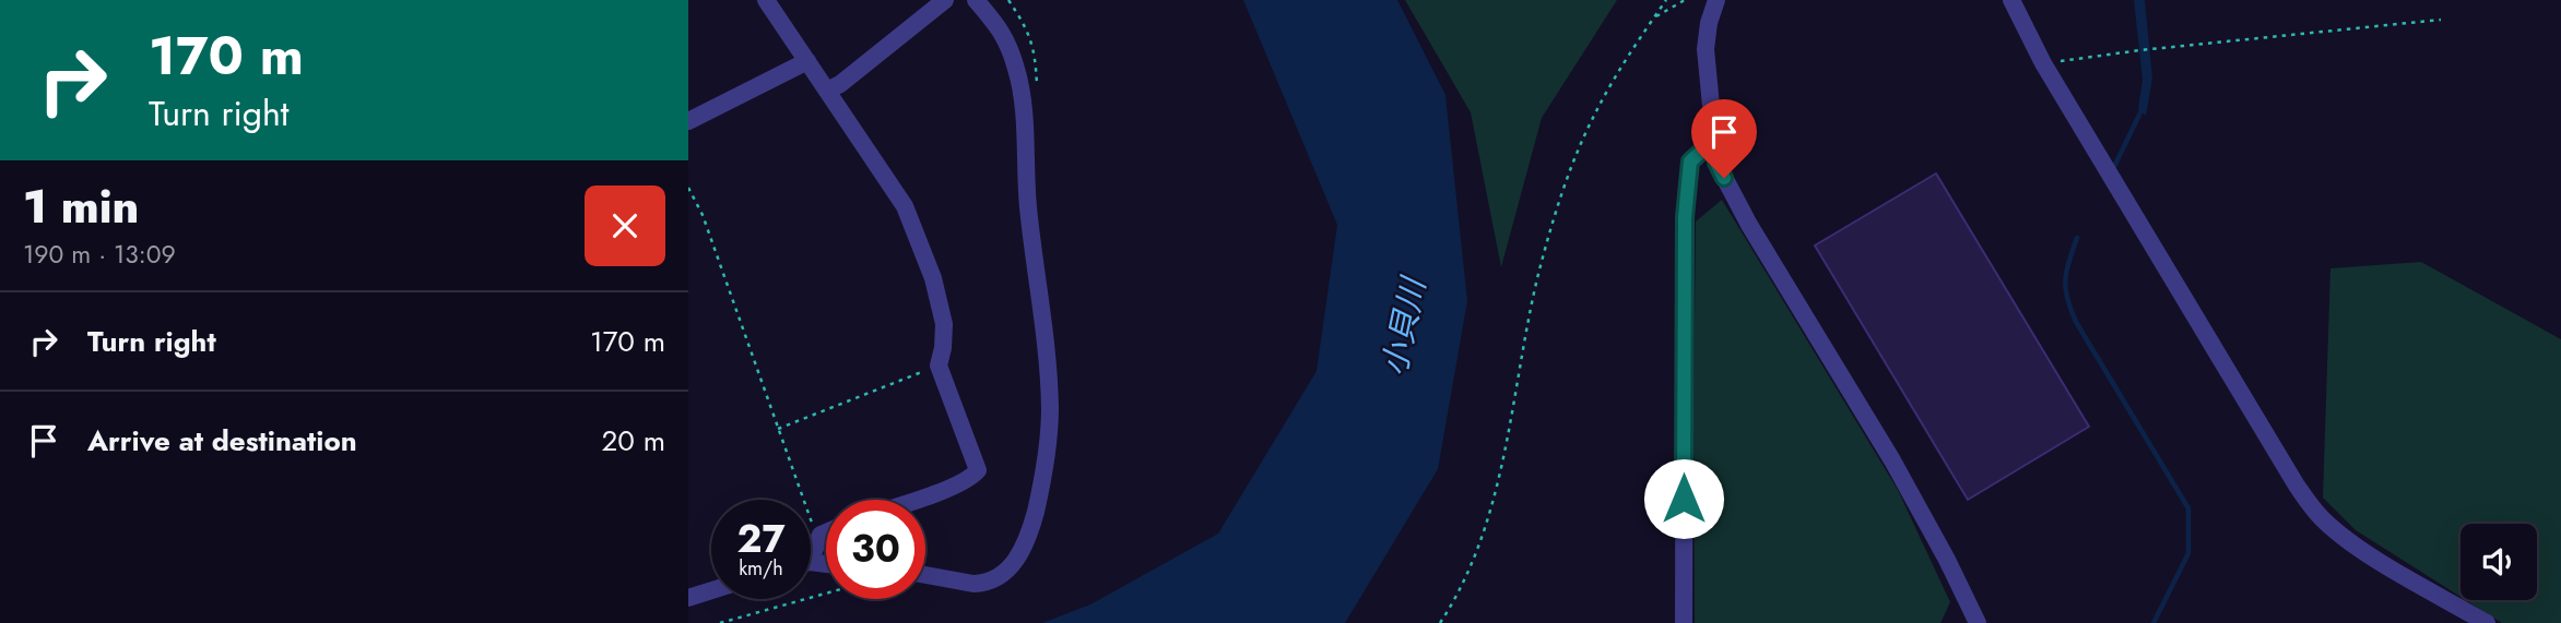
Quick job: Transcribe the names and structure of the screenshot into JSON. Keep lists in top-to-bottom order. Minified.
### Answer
{"water":["小貝川"],"page":{"turn":["170 m","Turn right"],"heading":["1 min","190 m · 13:09"],"list":[{"name":"Turn right","value":"170 m"},{"name":"Arrive at destination","value":"20 m"}],"speed":"27 km/h","limit":"30"}}
